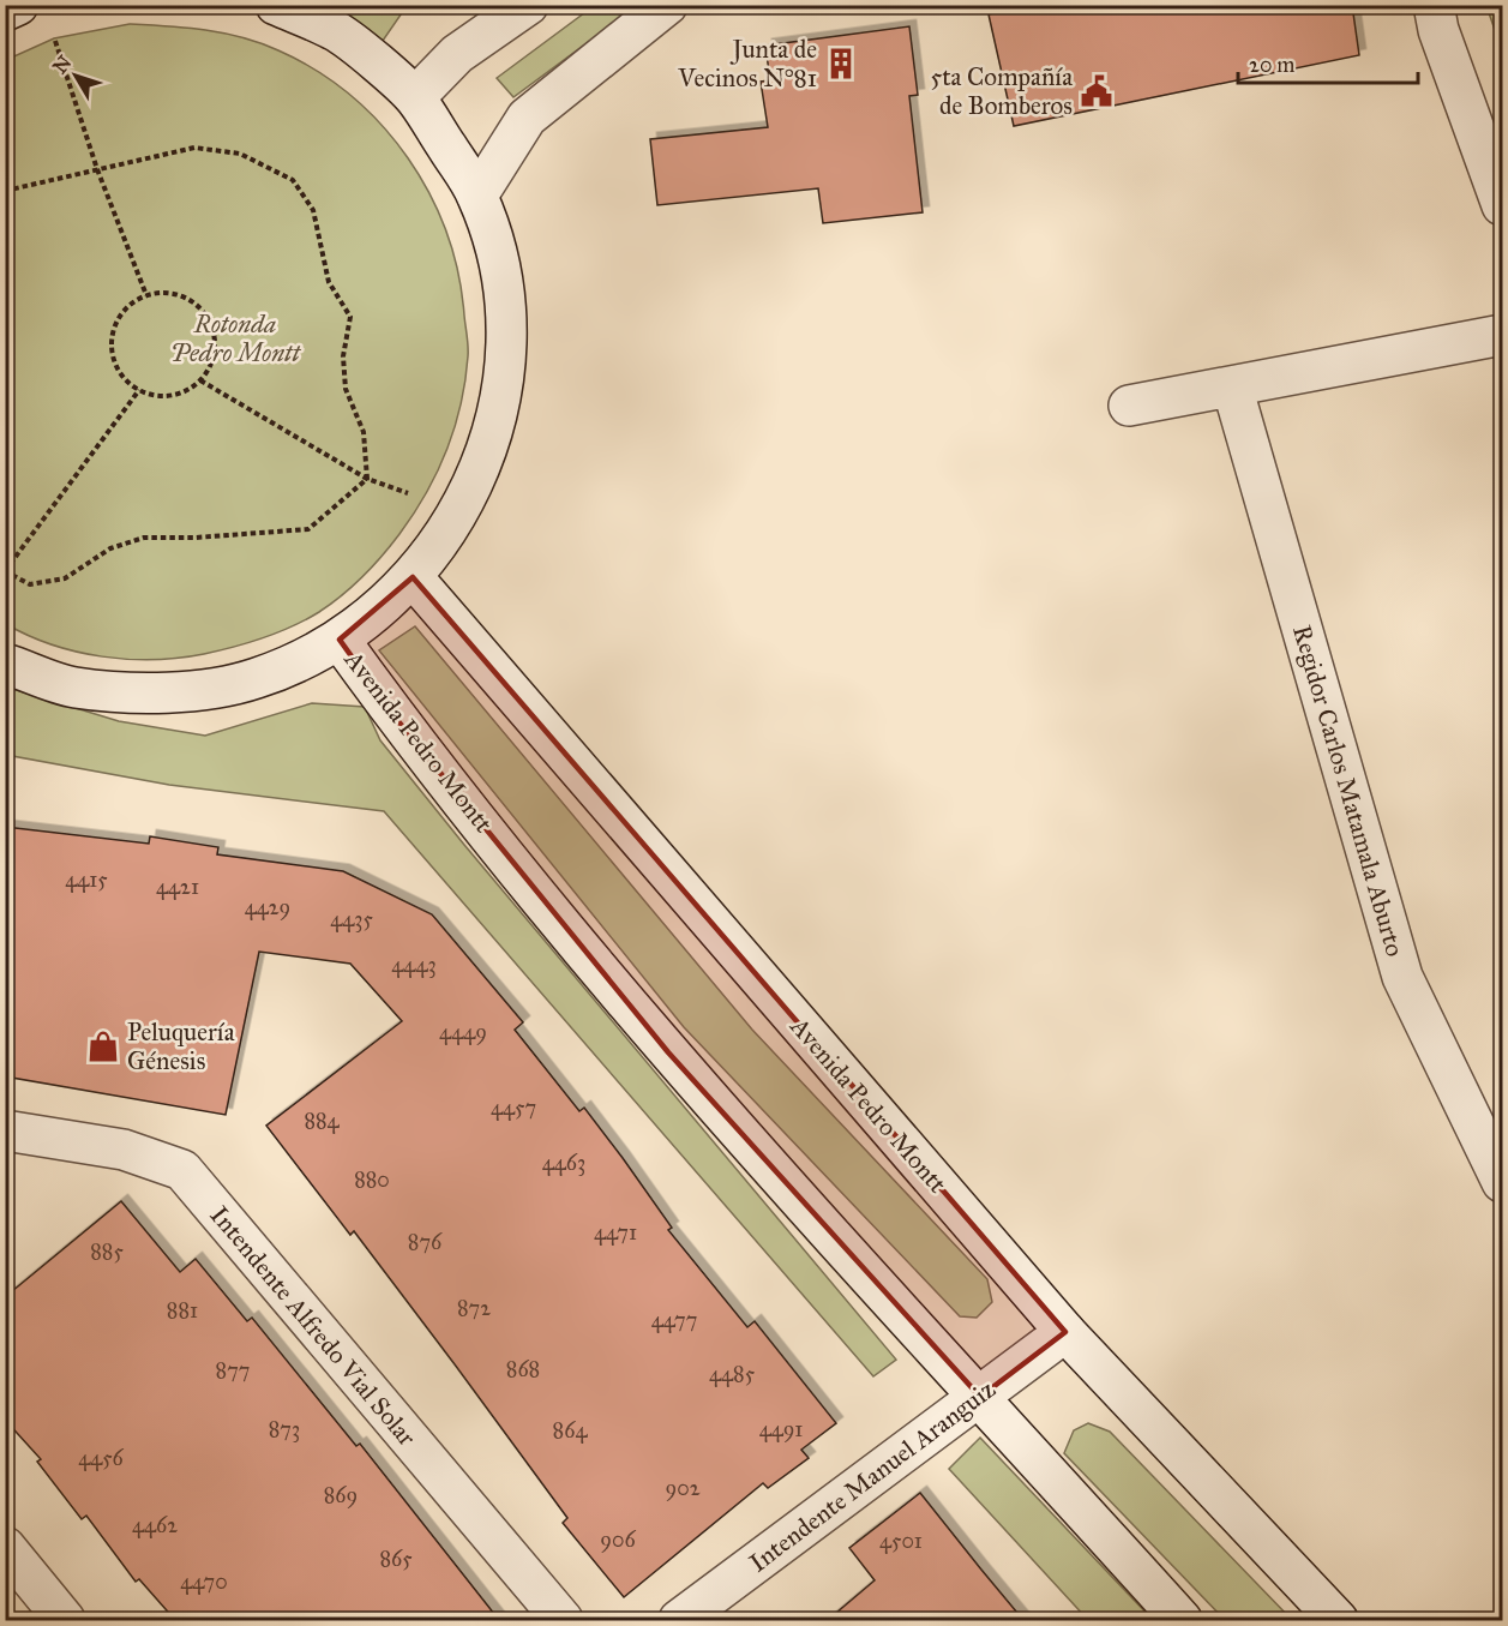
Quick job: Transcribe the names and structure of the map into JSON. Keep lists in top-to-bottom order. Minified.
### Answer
{"streets":{"main road":["Avenida Pedro Montt","Regidor Carlos Matamala Aburto","Intendente Alfredo Vial Solar","Intendente Manuel Aranguiz"]},"crossings":[["Avenida Pedro Montt","Intendente Manuel Aranguiz"]],"parks":["Rotonda Pedro Montt"],"places":{"building":["Junta de Vecinos N°81"],"public building":["5ta Compañía de Bomberos"],"shop":["Peluquería Génesis"]},"house_numbers":["4415","4421","4429","4435","4443","4449","4457","884","4463","880","4471","876","885","872","881","4477","868","877","4485","873","4491","864","4456","902","869","4462","906","4501","865","4470"],"scale_bar":"20 m","north":"top left"}
